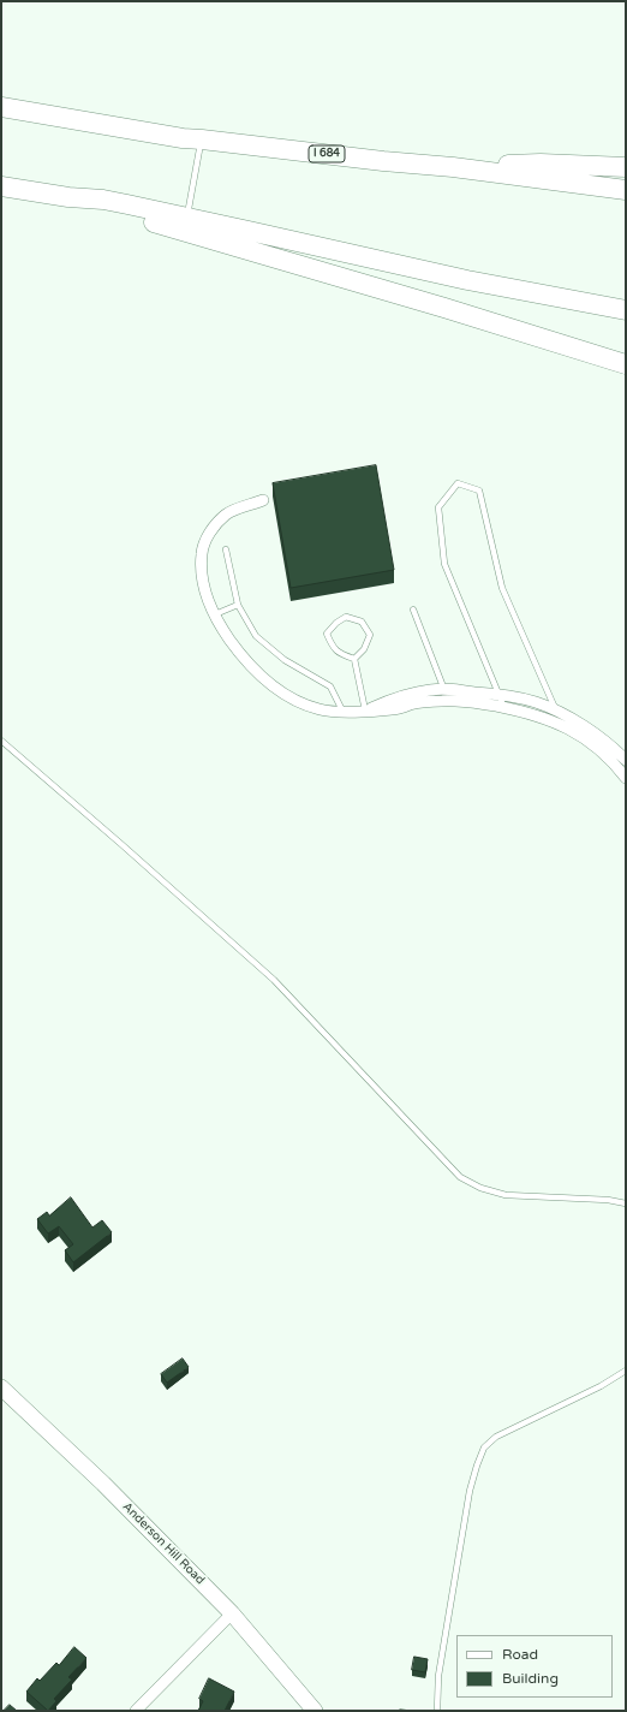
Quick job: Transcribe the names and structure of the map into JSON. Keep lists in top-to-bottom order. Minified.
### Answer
{"streets":{"highway":["I 684"],"main road":["Anderson Hill Road"]},"legend":["Road","Building"]}
